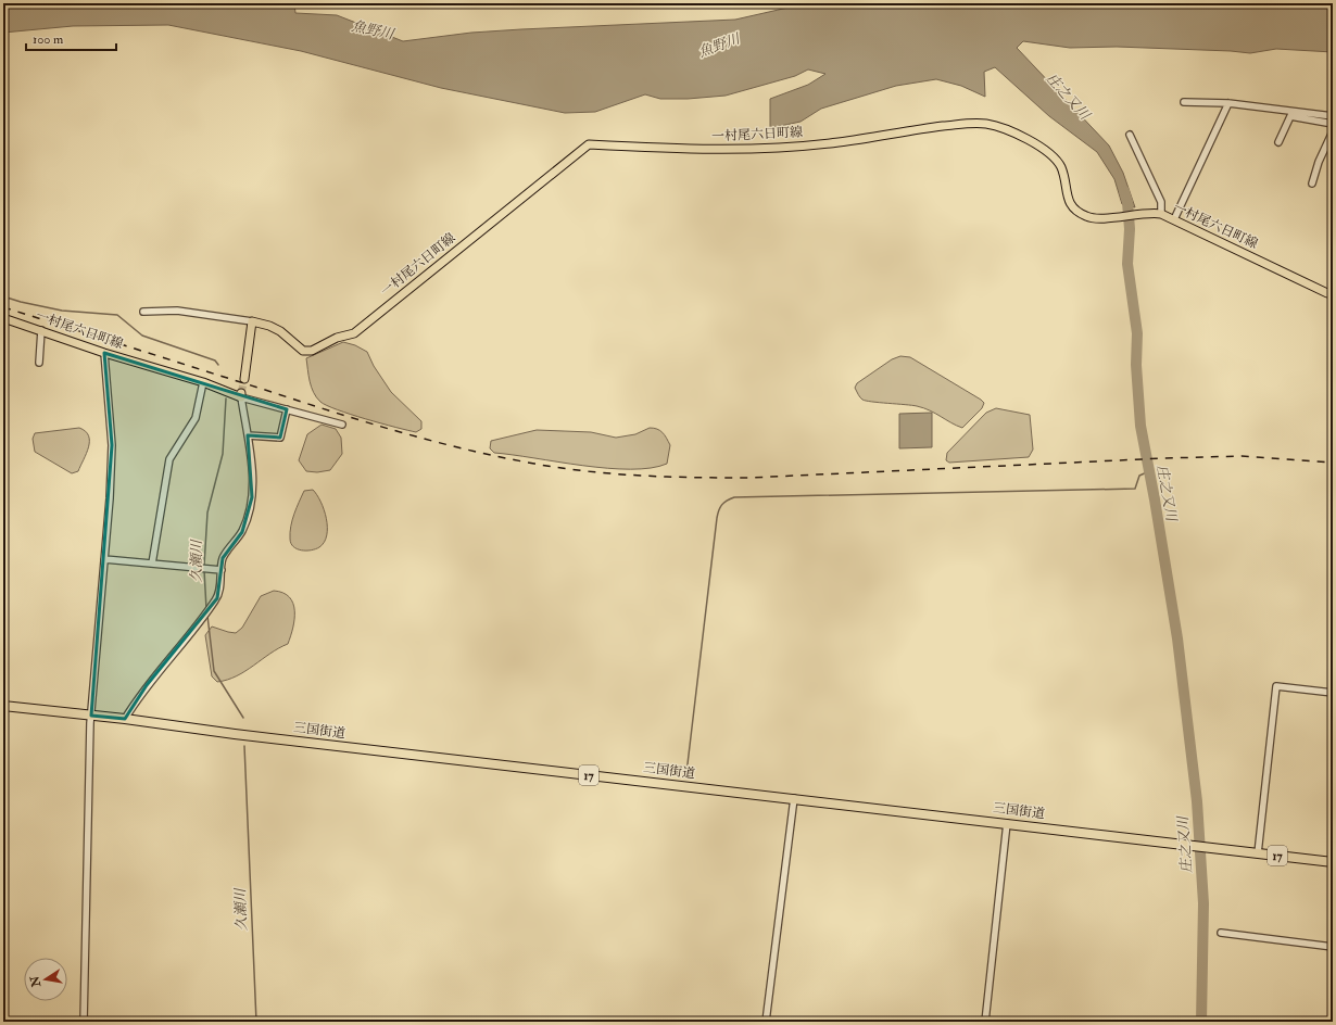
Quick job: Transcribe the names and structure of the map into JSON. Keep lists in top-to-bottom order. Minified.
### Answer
{"streets":{"highway":["三国街道","17"],"main road":["一村尾六日町線"]},"water":["魚野川","庄之又川","久瀬川"],"scale_bar":"100 m","north":"left"}
